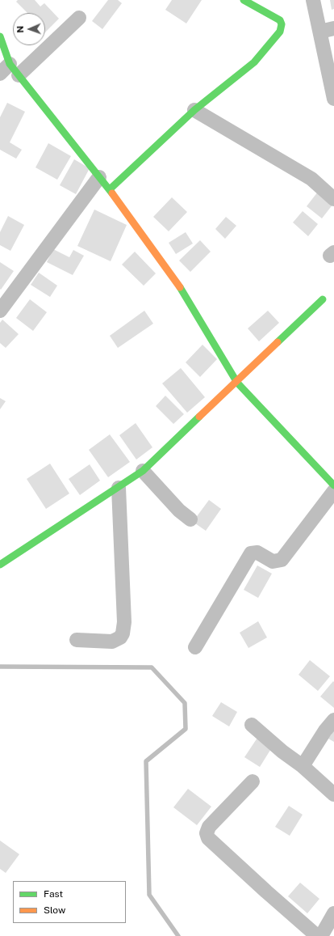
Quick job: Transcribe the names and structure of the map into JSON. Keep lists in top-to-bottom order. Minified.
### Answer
{"legend":["Fast","Slow"],"north":"left"}
